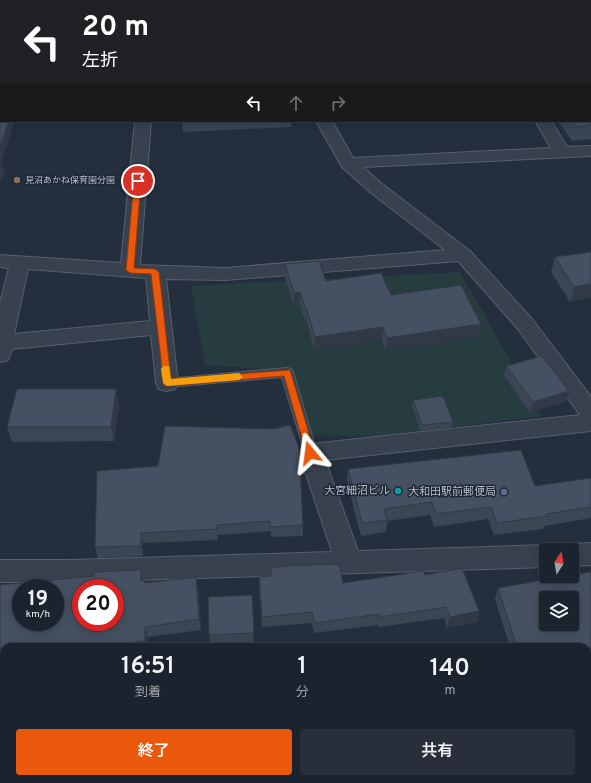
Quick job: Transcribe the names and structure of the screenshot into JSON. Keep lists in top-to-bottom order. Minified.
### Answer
{"places":["見沼あかね保育園分園","大宮細沼ビル","大和田駅前郵便局"],"north":"top","page":{"turn":["20 m","左折"],"speed":"19 km/h","limit":"20","eta":["16:51","到着","1","分","140","m"],"buttons":["終了","共有"]}}
